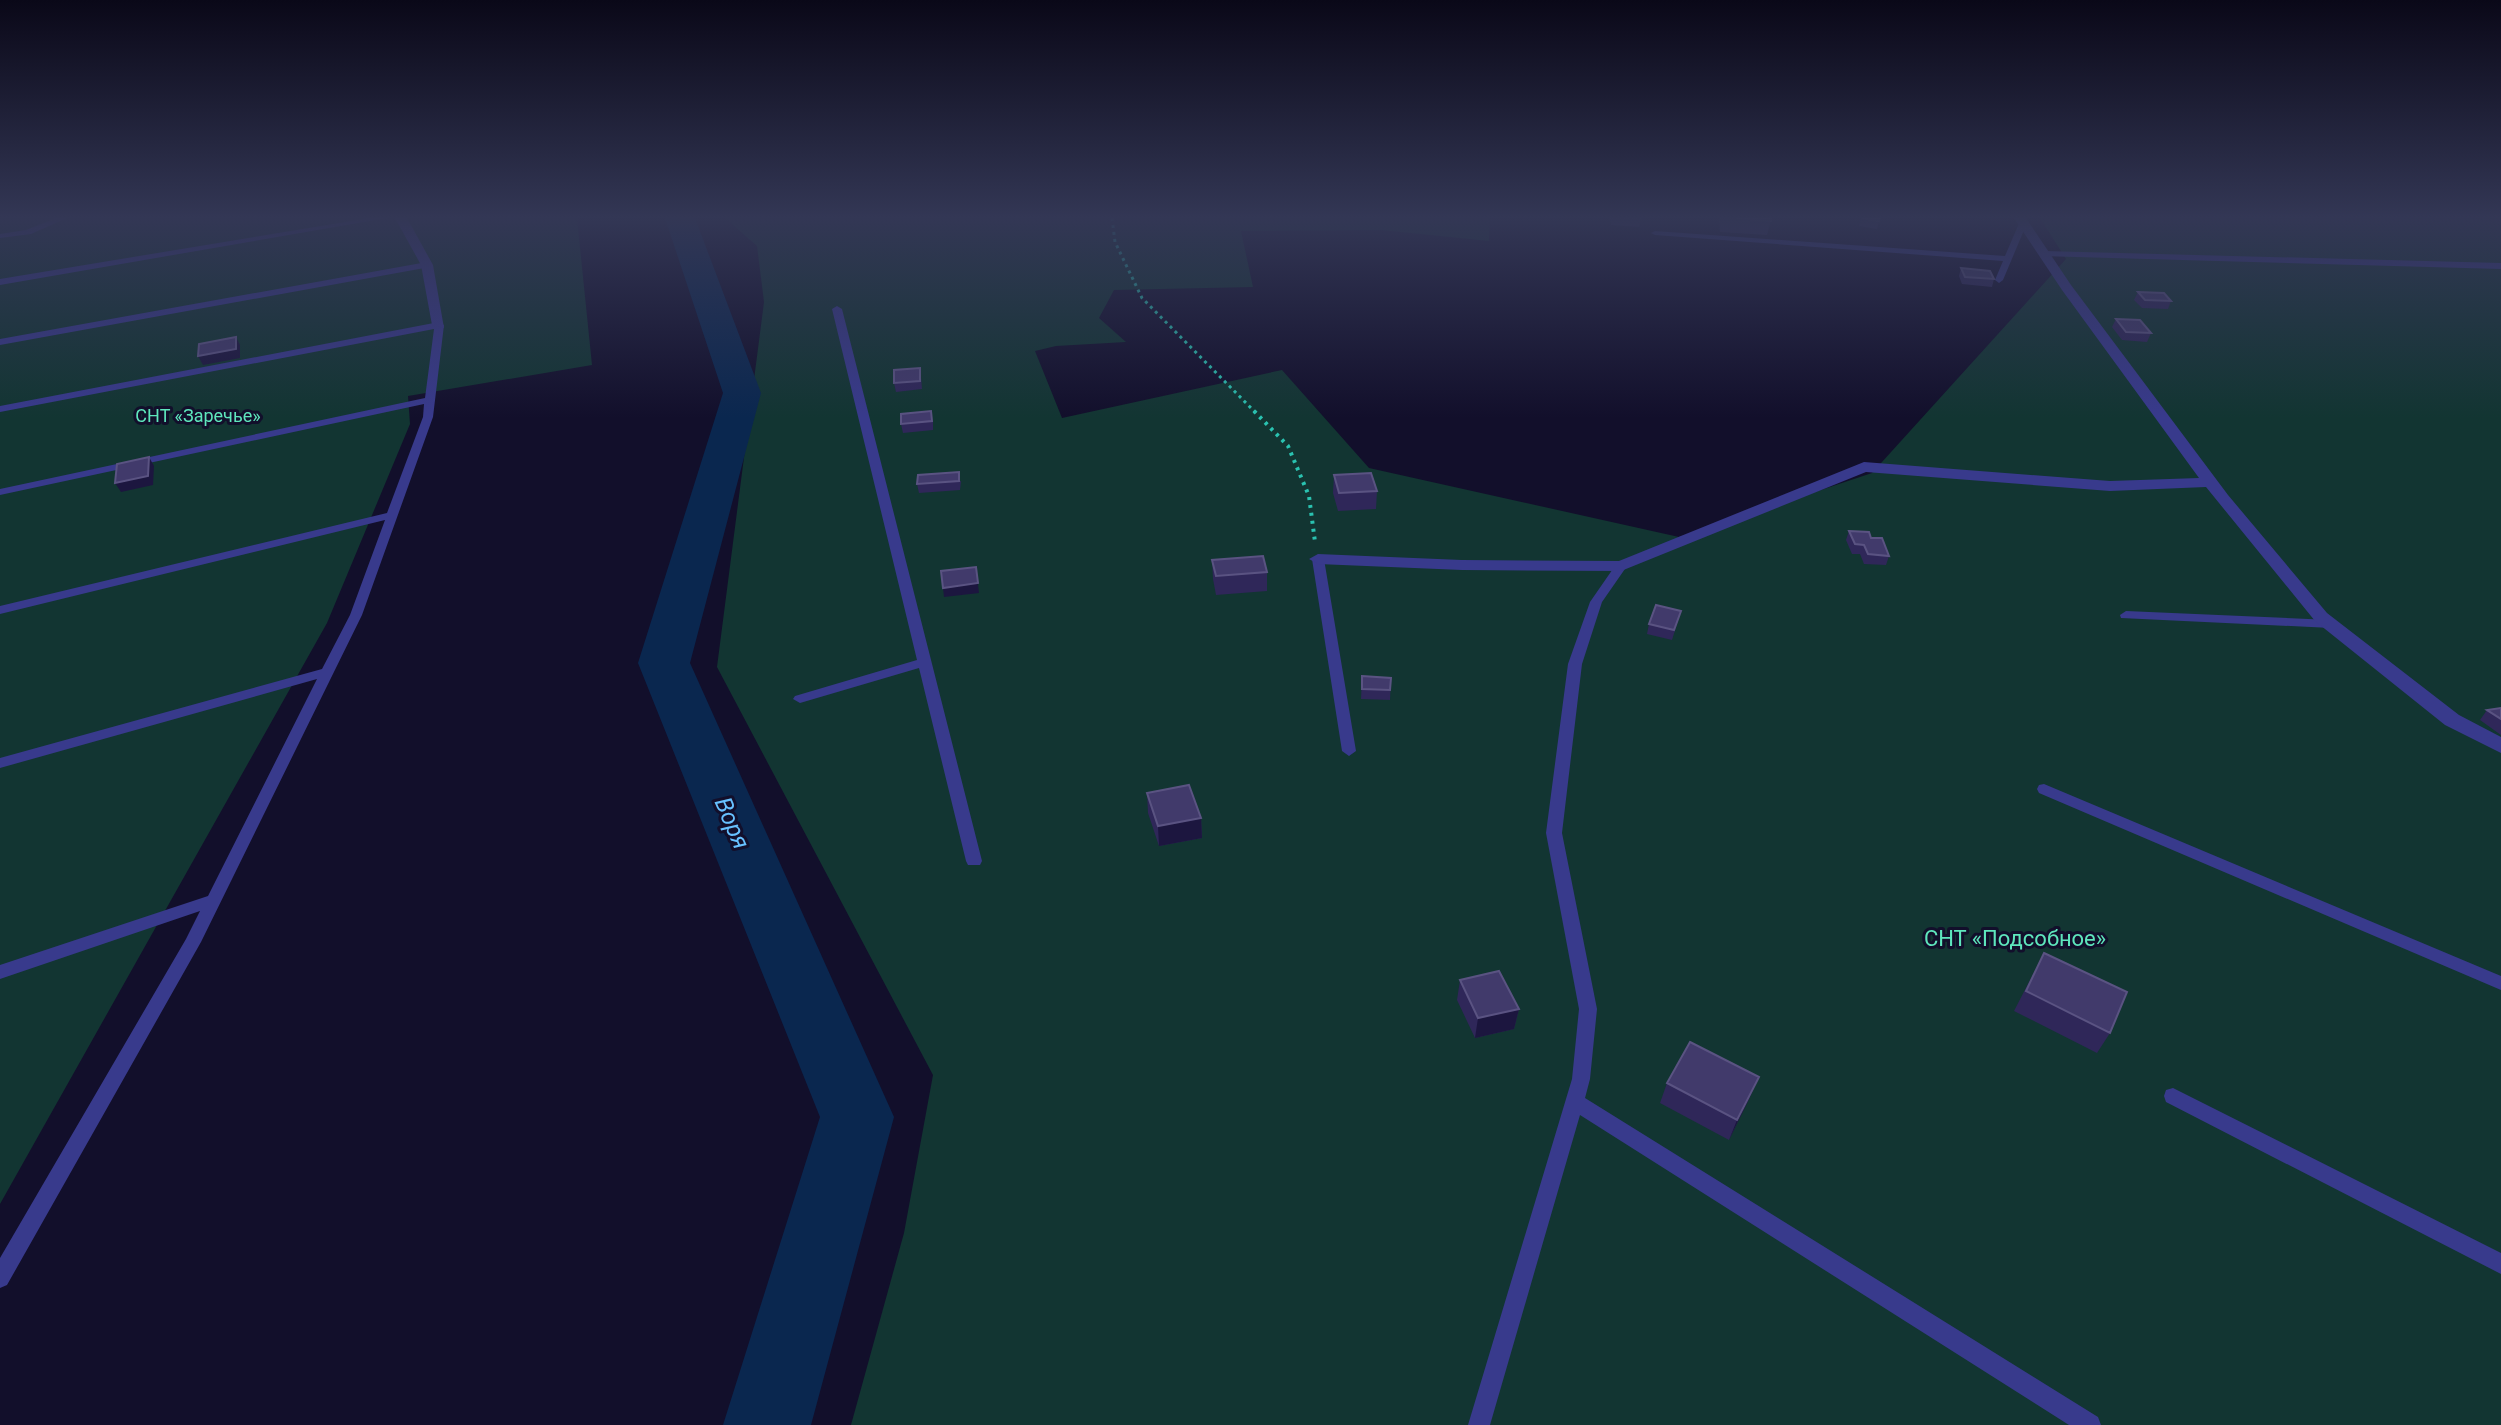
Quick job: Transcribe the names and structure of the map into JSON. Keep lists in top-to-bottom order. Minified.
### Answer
{"water":["Воря"],"parks":["СНТ «Заречье»","СНТ «Подсобное»"]}
